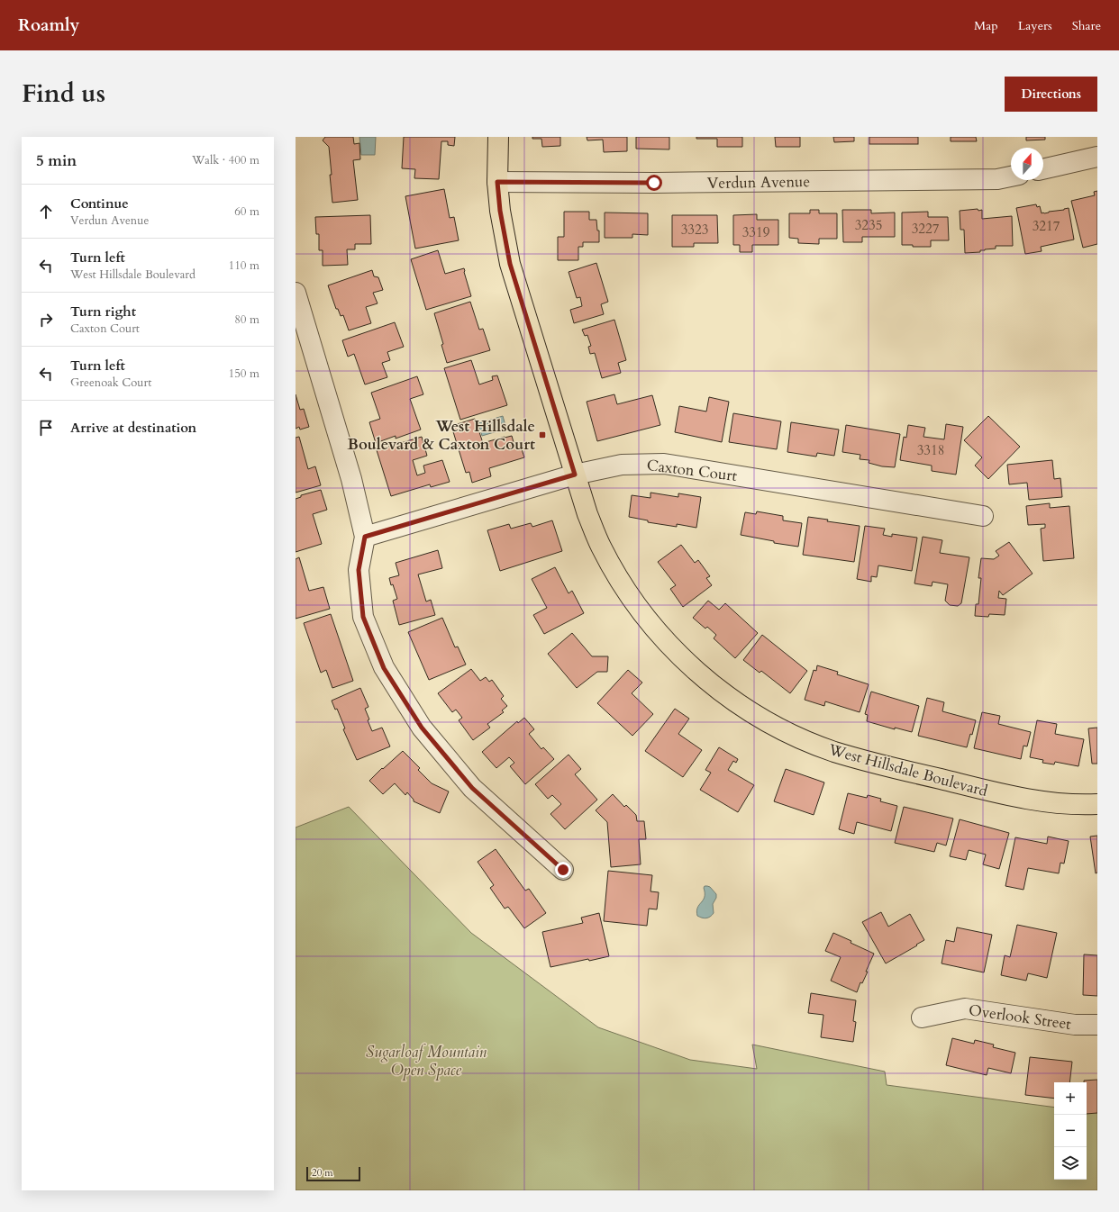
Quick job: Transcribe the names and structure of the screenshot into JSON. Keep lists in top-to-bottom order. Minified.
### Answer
{"streets":{"main road":["West Hillsdale Boulevard"],"street":["Verdun Avenue","Caxton Court","Overlook Street"]},"crossings":[["Verdun Avenue","West Hillsdale Boulevard"],["Caxton Court","West Hillsdale Boulevard"]],"parks":["Sugarloaf Mountain Open Space"],"places":{"transit":["West Hillsdale Boulevard & Caxton Court"]},"house_numbers":["3235","3217","3227","3323","3319","3318"],"scale_bar":"20 m","north":"top","page":{"header":"Roamly","nav":["Map","Layers","Share"],"title":"Find us","buttons":"Directions","heading":["5 min","Walk · 400 m"],"list":[["Continue","Verdun Avenue","60 m"],["Turn left","West Hillsdale Boulevard","110 m"],["Turn right","Caxton Court","80 m"],["Turn left","Greenoak Court","150 m"],"Arrive at destination"],"map_buttons":["+","−"],"scale":"20 m"}}
